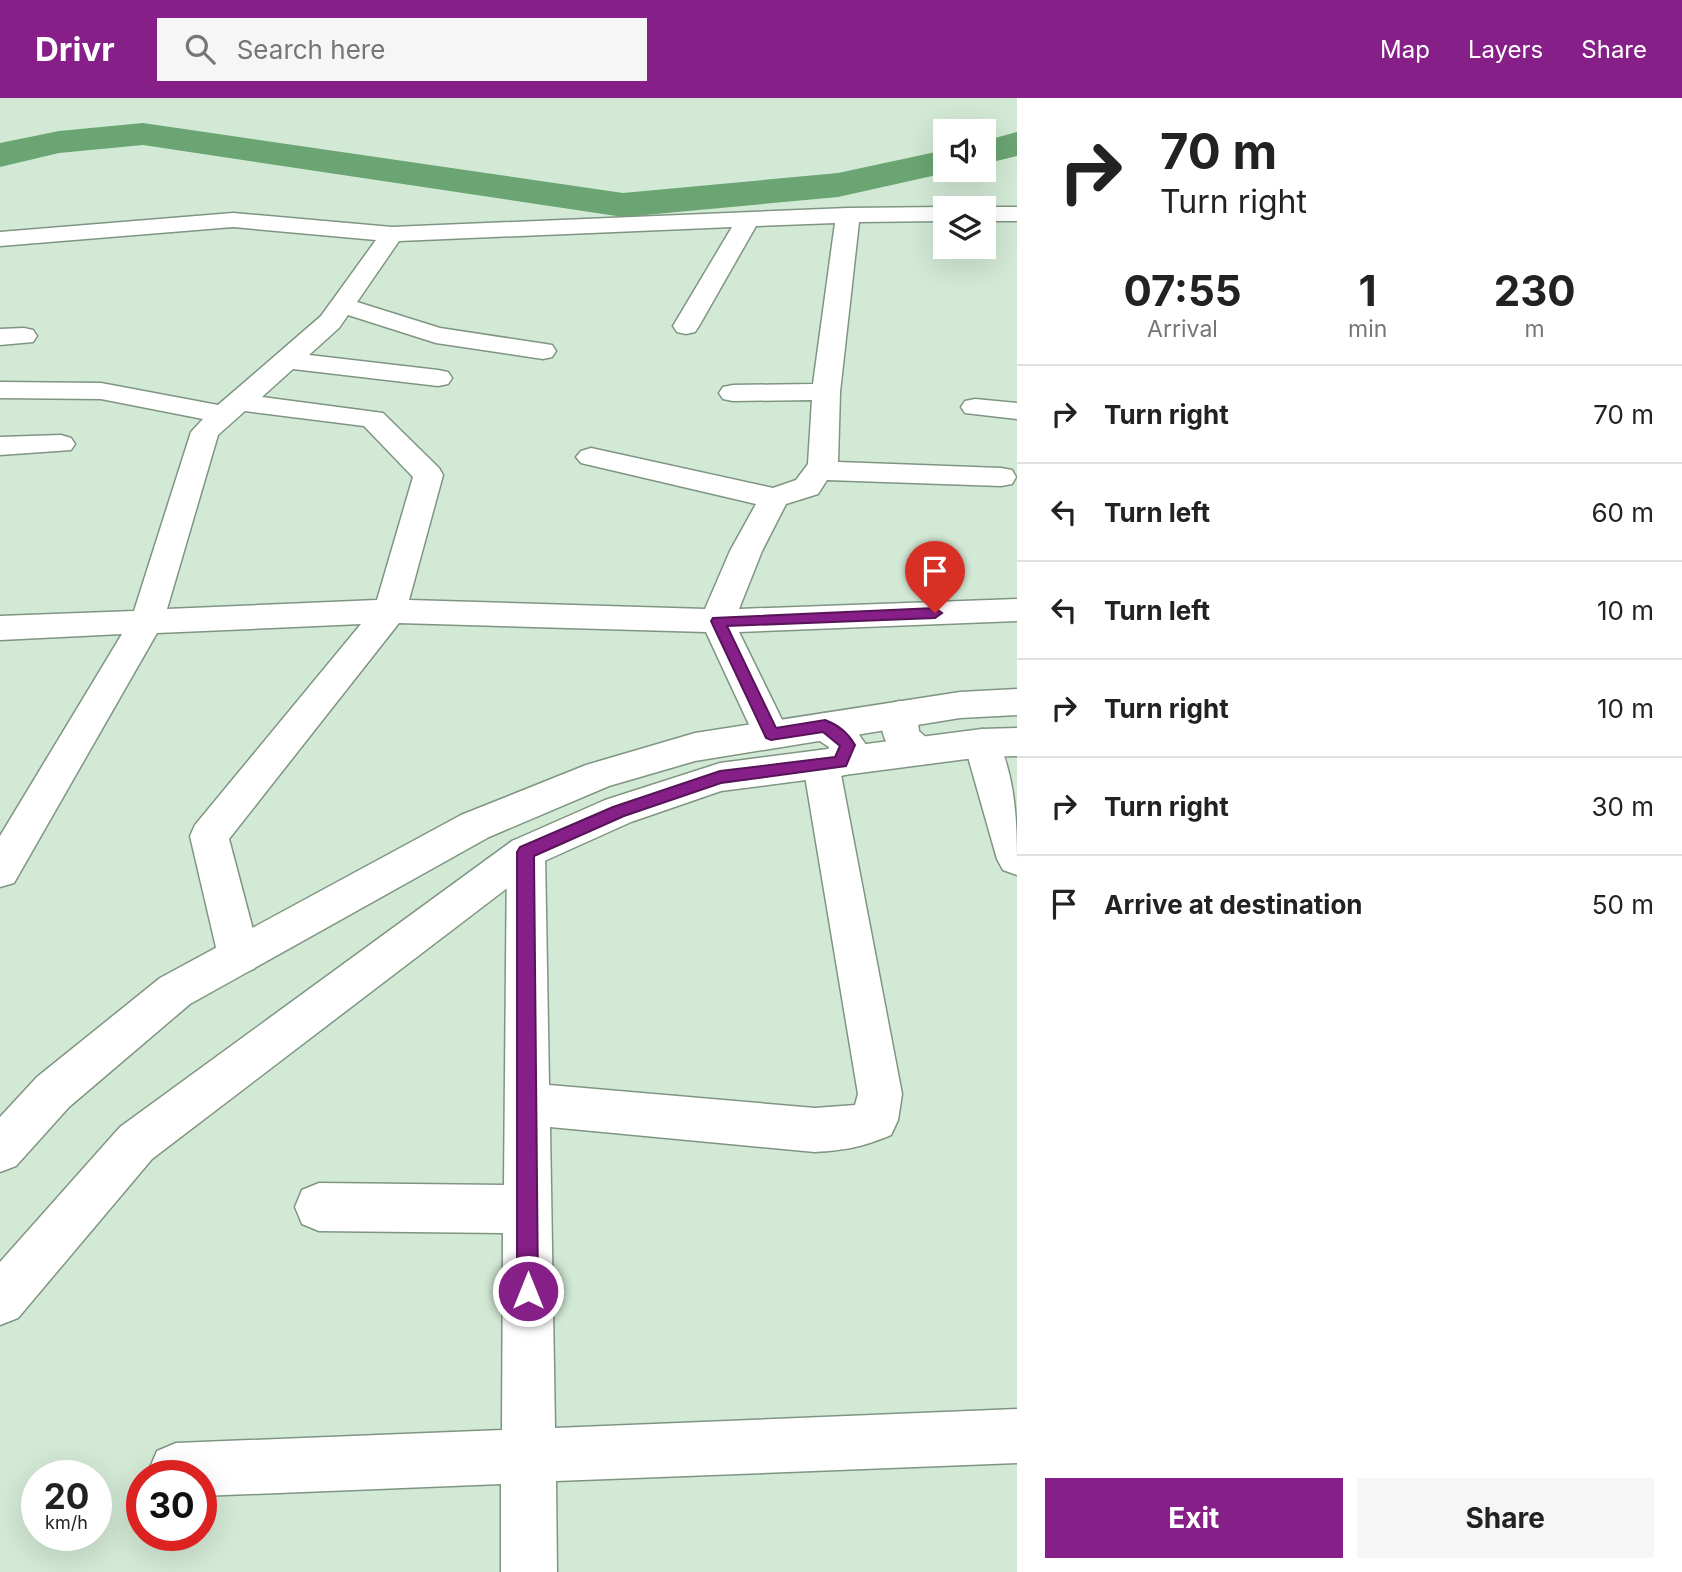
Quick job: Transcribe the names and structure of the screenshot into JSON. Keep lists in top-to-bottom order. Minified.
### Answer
{"page":{"header":"Drivr","search":"Search here","nav":["Map","Layers","Share"],"turn":["70 m","Turn right"],"eta":["07:55","Arrival","1","min","230","m"],"list":[{"name":"Turn right","value":"70 m"},{"name":"Turn left","value":"60 m"},{"name":"Turn left","value":"10 m"},{"name":"Turn right","value":"10 m"},{"name":"Turn right","value":"30 m"},{"name":"Arrive at destination","value":"50 m"}],"speed":"20 km/h","limit":"30","buttons":["Exit","Share"]}}
